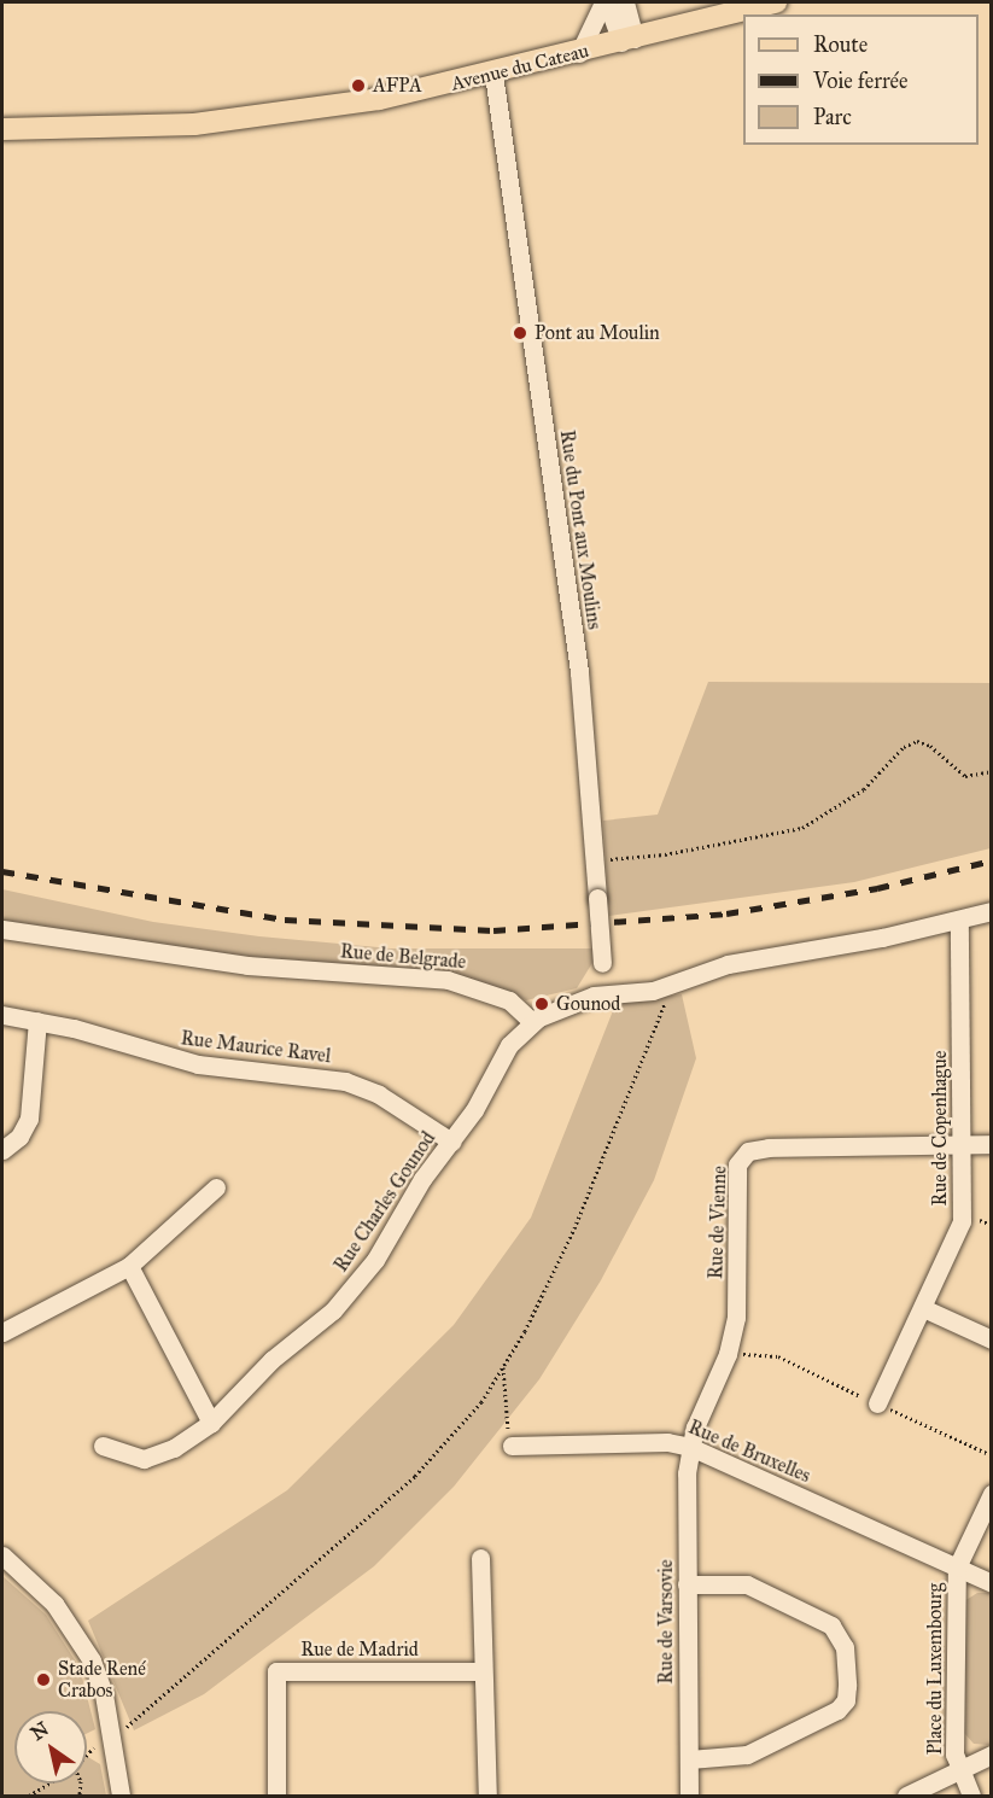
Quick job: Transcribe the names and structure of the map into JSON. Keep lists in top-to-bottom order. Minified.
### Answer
{"streets":{"main road":["Avenue du Cateau"],"street":["Rue du Pont aux Moulins","Rue de Belgrade","Rue Maurice Ravel","Rue de Copenhague","Rue Charles Gounod","Rue de Vienne","Rue de Bruxelles","Rue de Varsovie","Rue de Madrid","Place du Luxembourg"]},"crossings":[["Avenue du Cateau","Rue du Pont aux Moulins"],["Rue de Belgrade","Rue Charles Gounod"],["Rue Maurice Ravel","Rue Charles Gounod"],["Rue de Copenhague","Rue de Vienne"],["Rue de Vienne","Rue de Bruxelles"],["Rue de Vienne","Rue de Varsovie"],["Rue de Bruxelles","Rue de Varsovie"],["Rue de Bruxelles","Place du Luxembourg"]],"places":["AFPA","Pont au Moulin","Gounod","Stade René Crabos"],"legend":["Route","Voie ferrée","Parc"],"north":"top left"}
